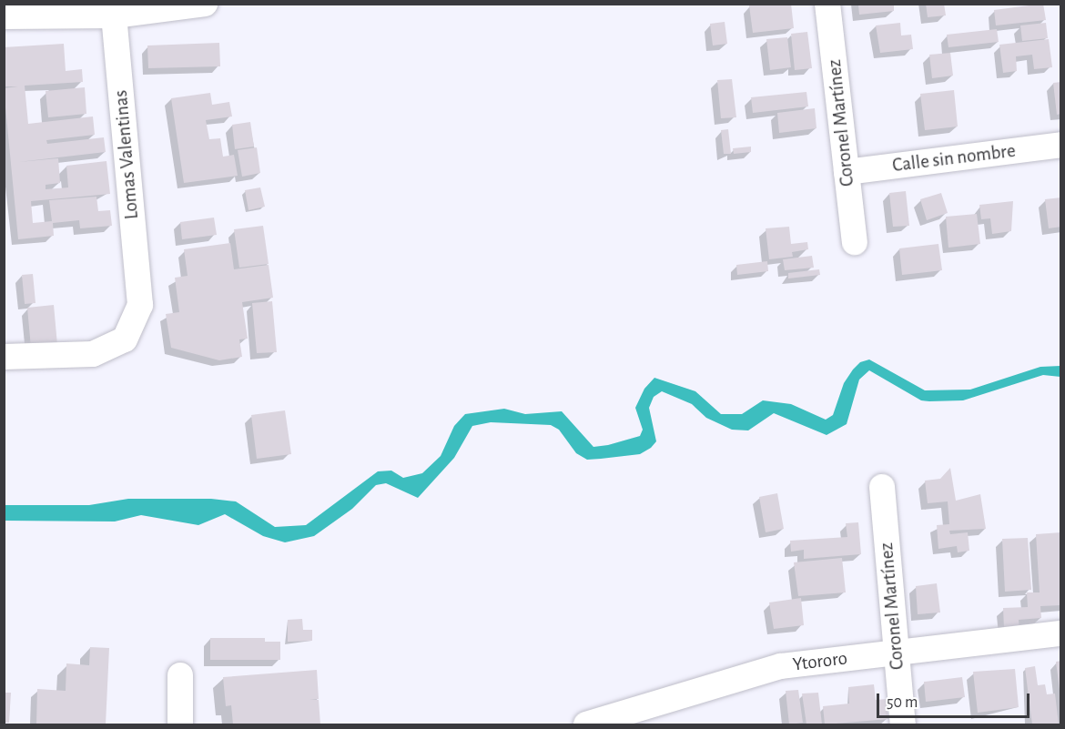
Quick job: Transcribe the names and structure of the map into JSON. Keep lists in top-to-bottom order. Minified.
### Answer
{"streets":{"street":["Coronel Martínez","Lomas Valentinas","Calle sin nombre","Ytororo"]},"crossings":[["Coronel Martínez","Calle sin nombre"],["Coronel Martínez","Ytororo"]],"scale_bar":"50 m"}
